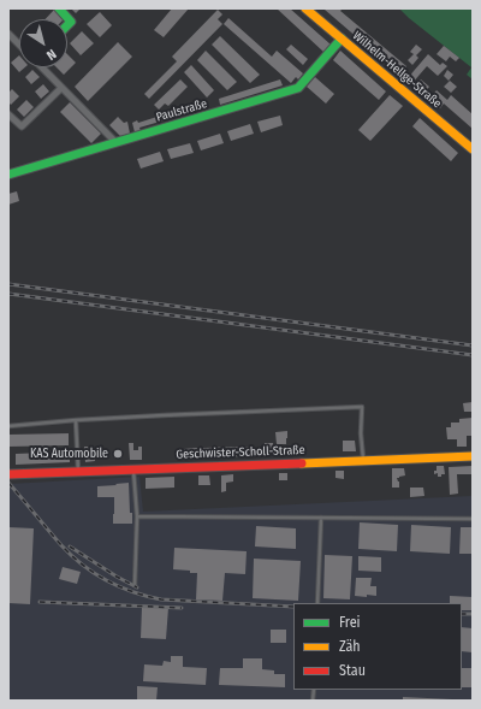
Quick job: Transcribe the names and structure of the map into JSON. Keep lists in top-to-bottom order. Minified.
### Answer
{"streets":{"street":["Wilhelm-Hellge-Straße","Paulstraße","Geschwister-Scholl-Straße"]},"crossings":[["Wilhelm-Hellge-Straße","Paulstraße"]],"places":["KAS Automobile"],"legend":["Frei","Zäh","Stau"],"north":"bottom right"}
